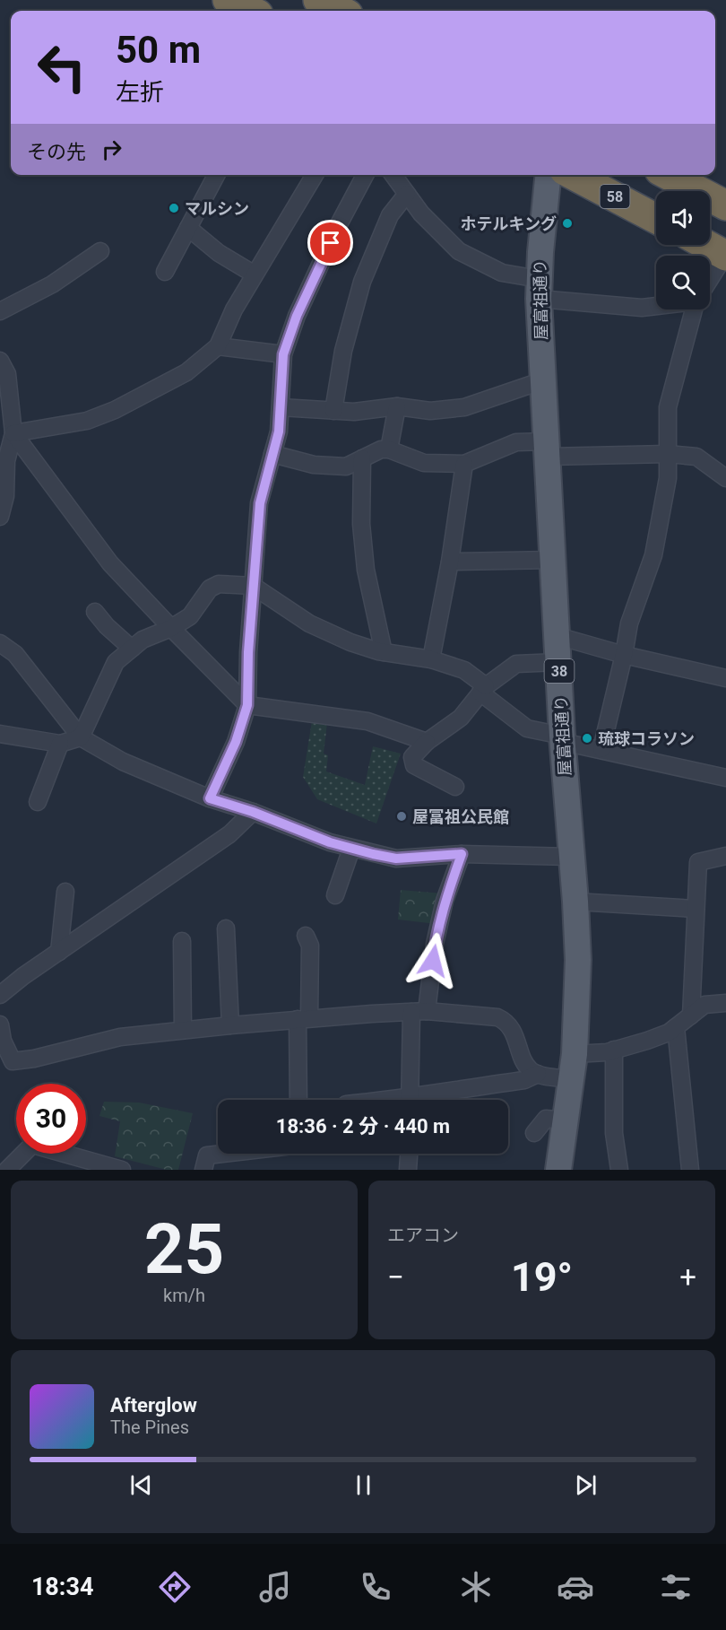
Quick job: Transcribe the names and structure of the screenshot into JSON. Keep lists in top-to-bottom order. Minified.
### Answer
{"streets":{"highway":["58"],"main road":["屋富祖通り","38"]},"places":["マルシン","ホテルキング","琉球コラソン","屋冨祖公民館"],"page":{"turn":["50 m","左折"],"then":"その先","limit":"30","trip":"18:36 · 2 分 · 440 m","tile":[["25","km/h"],"エアコン"],"heat":["−","19°","+"],"song":["Afterglow","The Pines"],"tabs":"18:34"}}
